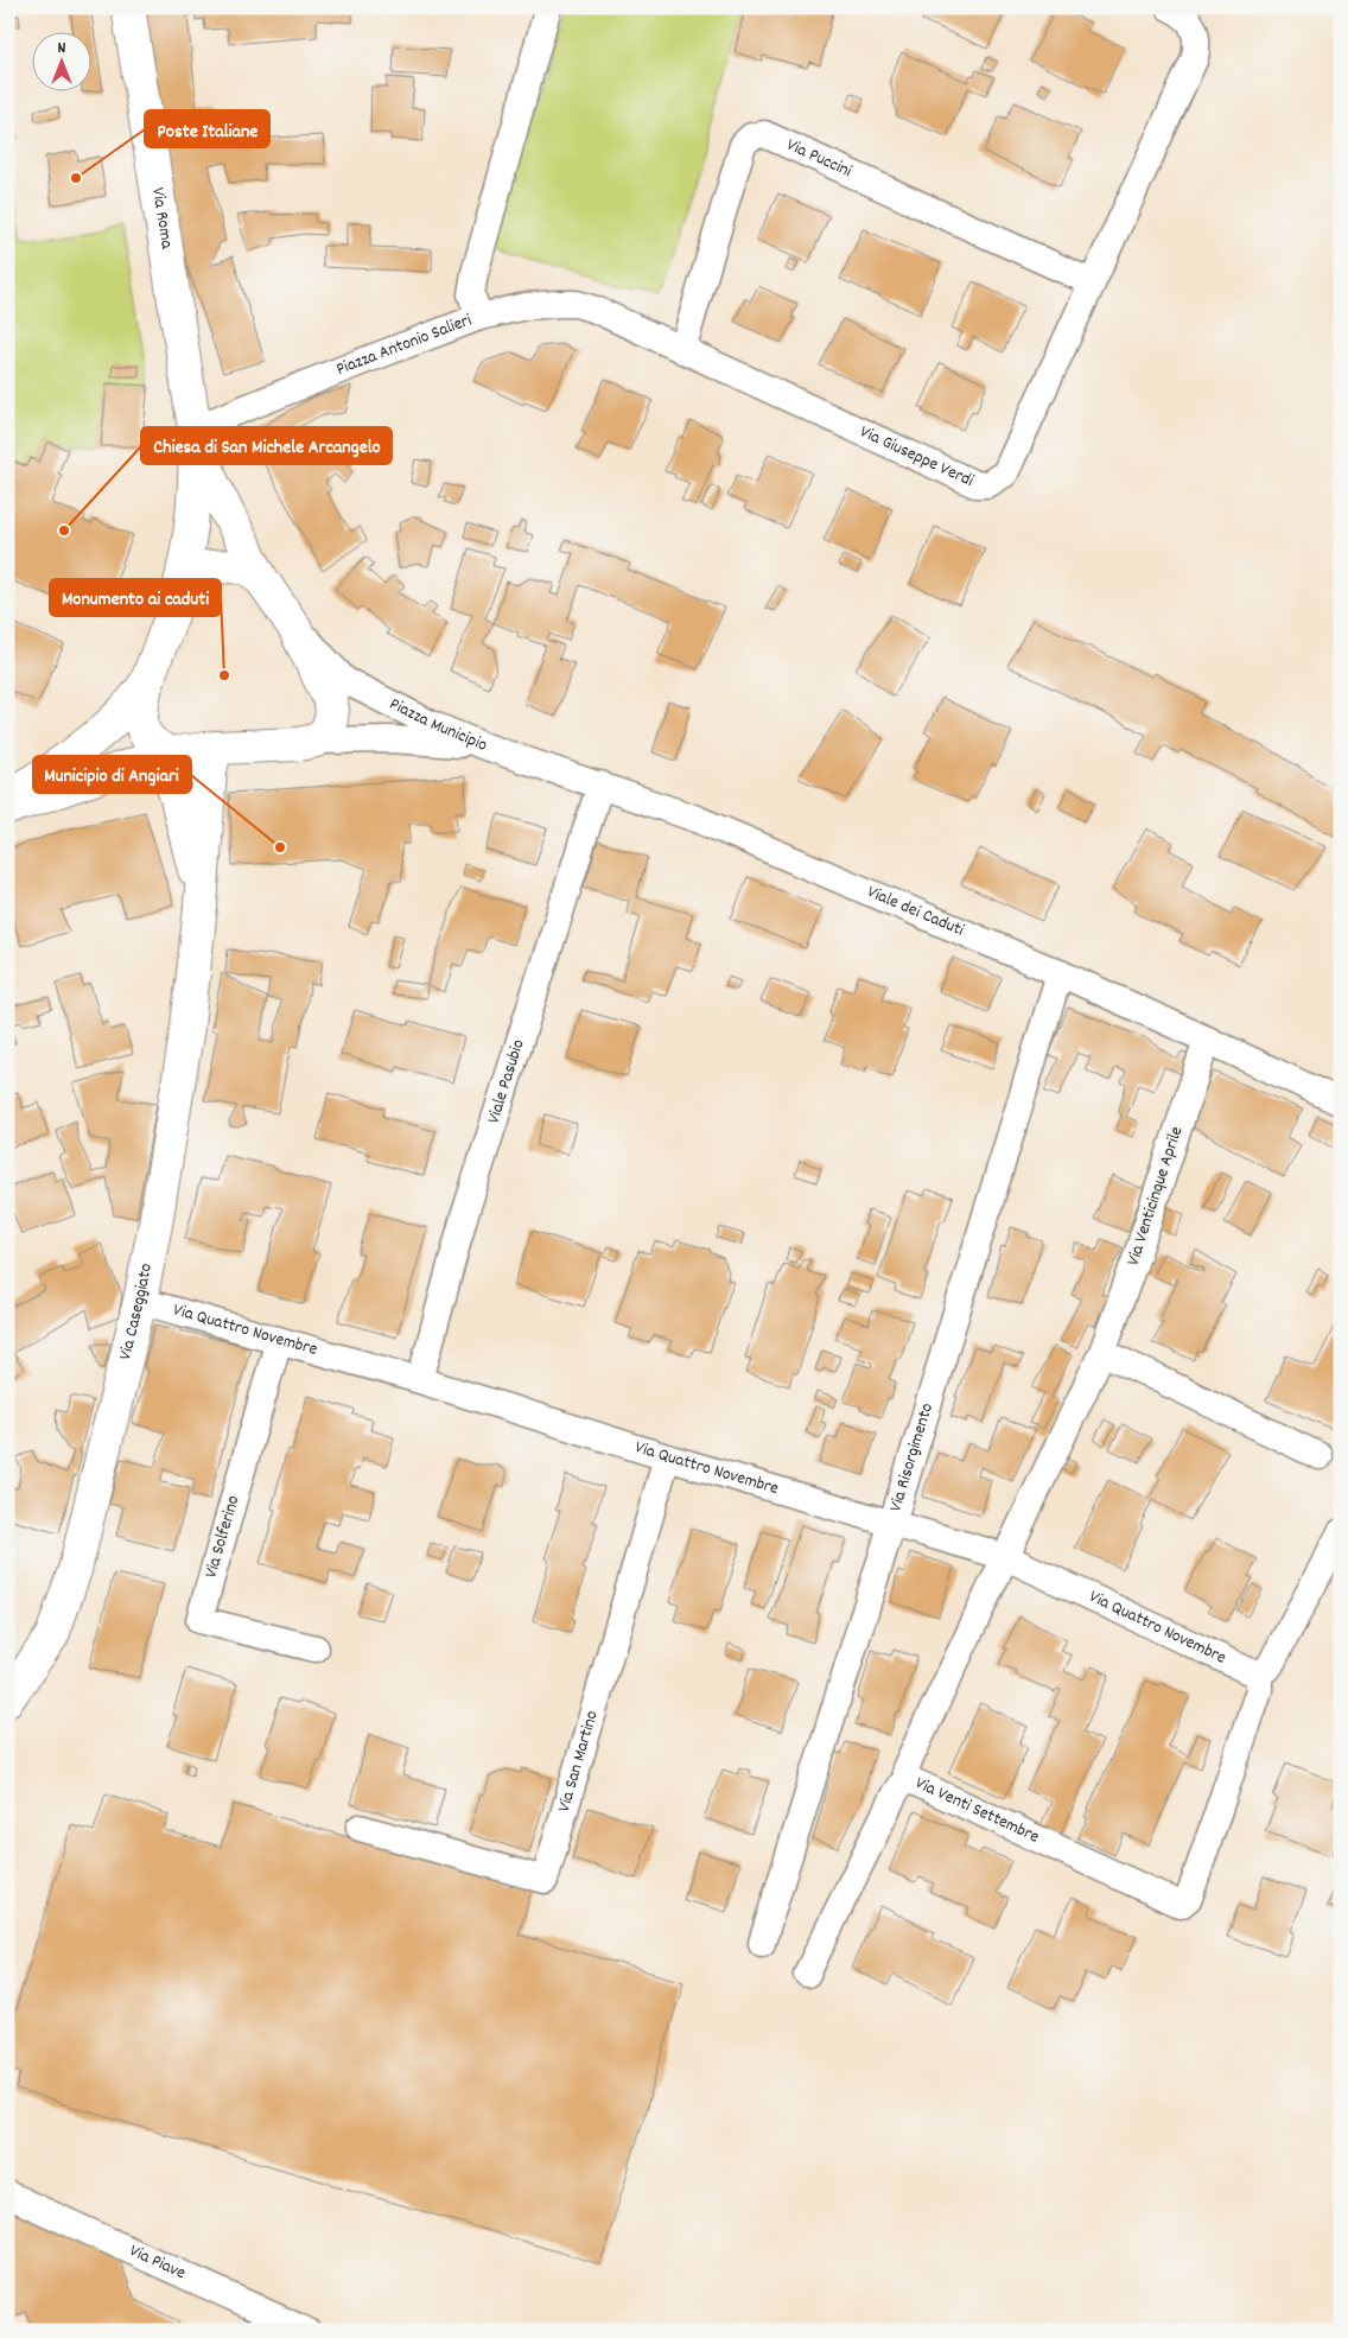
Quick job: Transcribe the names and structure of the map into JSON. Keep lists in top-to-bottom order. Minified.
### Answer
{"streets":{"street":["Via Puccini","Via Roma","Piazza Antonio Salieri","Via Giuseppe Verdi","Piazza Municipio","Viale dei Caduti","Viale Pasubio","Via Venticinque Aprile","Via Caseggiato","Via Quattro Novembre","Via Risorgimento","Via Solferino","Via San Martino","Via Venti Settembre","Via Piave"]},"crossings":[["Via Puccini","Via Giuseppe Verdi"],["Via Roma","Piazza Antonio Salieri"],["Via Roma","Piazza Municipio"],["Piazza Antonio Salieri","Via Giuseppe Verdi"],["Piazza Antonio Salieri","Piazza Municipio"],["Piazza Municipio","Viale dei Caduti"],["Piazza Municipio","Via Caseggiato"],["Viale dei Caduti","Viale Pasubio"],["Viale dei Caduti","Via Venticinque Aprile"],["Viale dei Caduti","Via Risorgimento"],["Viale Pasubio","Via Quattro Novembre"],["Via Venticinque Aprile","Via Quattro Novembre"],["Via Venticinque Aprile","Via Venti Settembre"],["Via Caseggiato","Via Quattro Novembre"],["Via Quattro Novembre","Via Risorgimento"],["Via Quattro Novembre","Via Solferino"],["Via Quattro Novembre","Via San Martino"],["Via Quattro Novembre","Via Venti Settembre"]],"places":["Poste Italiane","Chiesa di San Michele Arcangelo","Monumento ai caduti","Municipio di Angiari"],"north":"top"}
